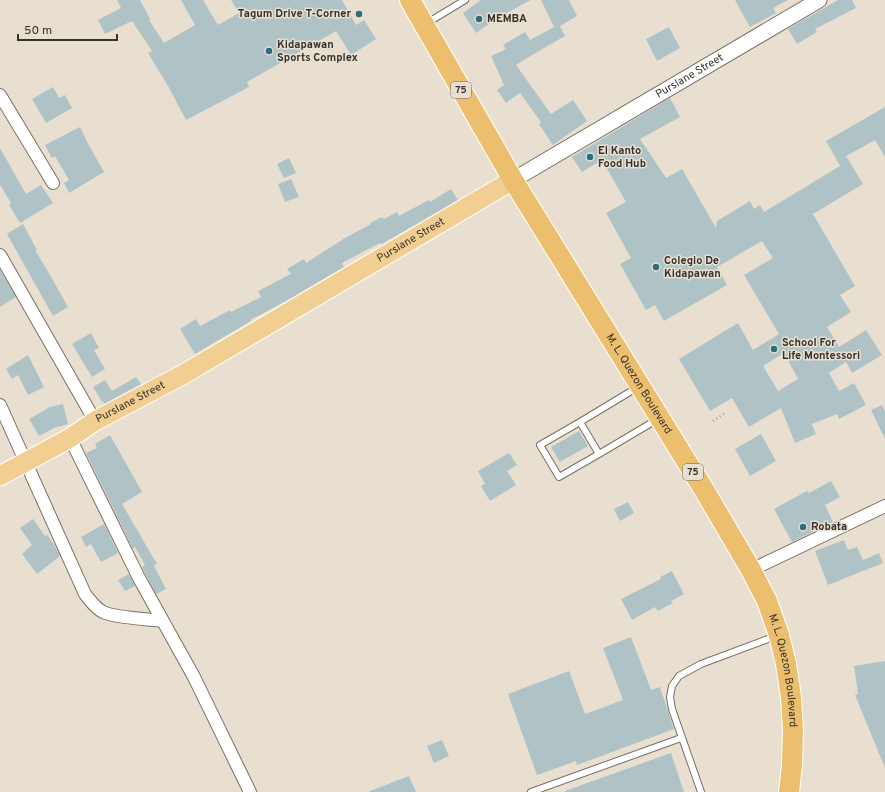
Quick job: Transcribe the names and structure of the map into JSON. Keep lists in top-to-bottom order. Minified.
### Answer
{"streets":{"highway":["75","M. L. Quezon Boulevard"],"main road":["Purslane Street"]},"crossings":[["Purslane Street","M. L. Quezon Boulevard"]],"places":["Tagum Drive T-Corner","MEMBA","Kidapawan Sports Complex","El Kanto Food Hub","Colegio De Kidapawan","School For Life Montessori","Robata"],"scale_bar":"50 m"}
